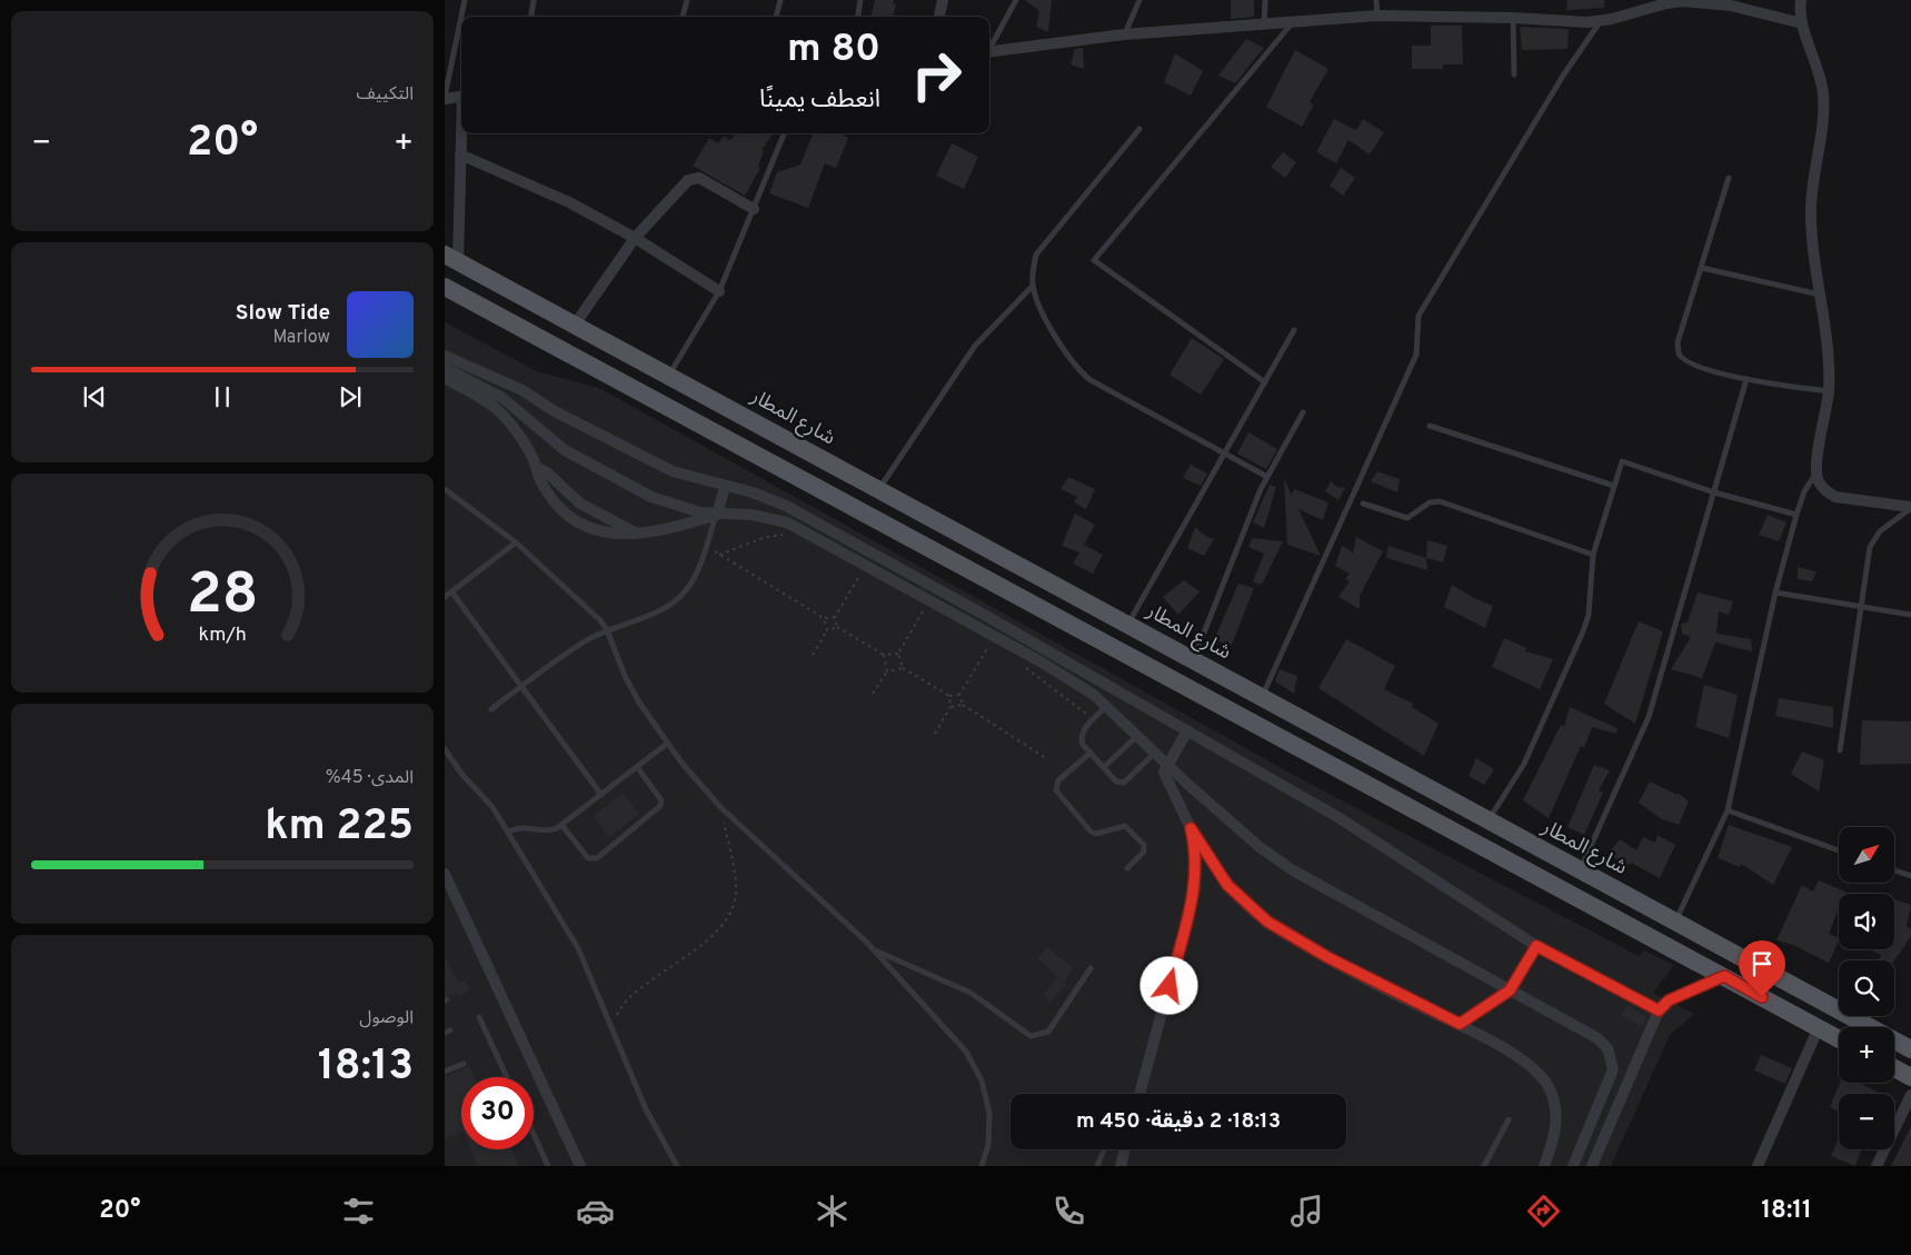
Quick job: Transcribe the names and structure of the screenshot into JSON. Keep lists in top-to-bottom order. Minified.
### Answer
{"streets":{"main road":["شارع المطار"]},"north":"top right","page":{"tile":["التكييف",["المدى · 45%","225 km"],["الوصول","18:13"]],"turn":["80 m","انعطف يمينًا"],"heat":["−","20°","+"],"song":["Slow Tide","Marlow"],"map_buttons":["+","−"],"limit":"30","trip":"18:13 · 2 دقيقة · 450 m","tabs":["18:11","20°"],"gauge":["28","km/h"]}}
